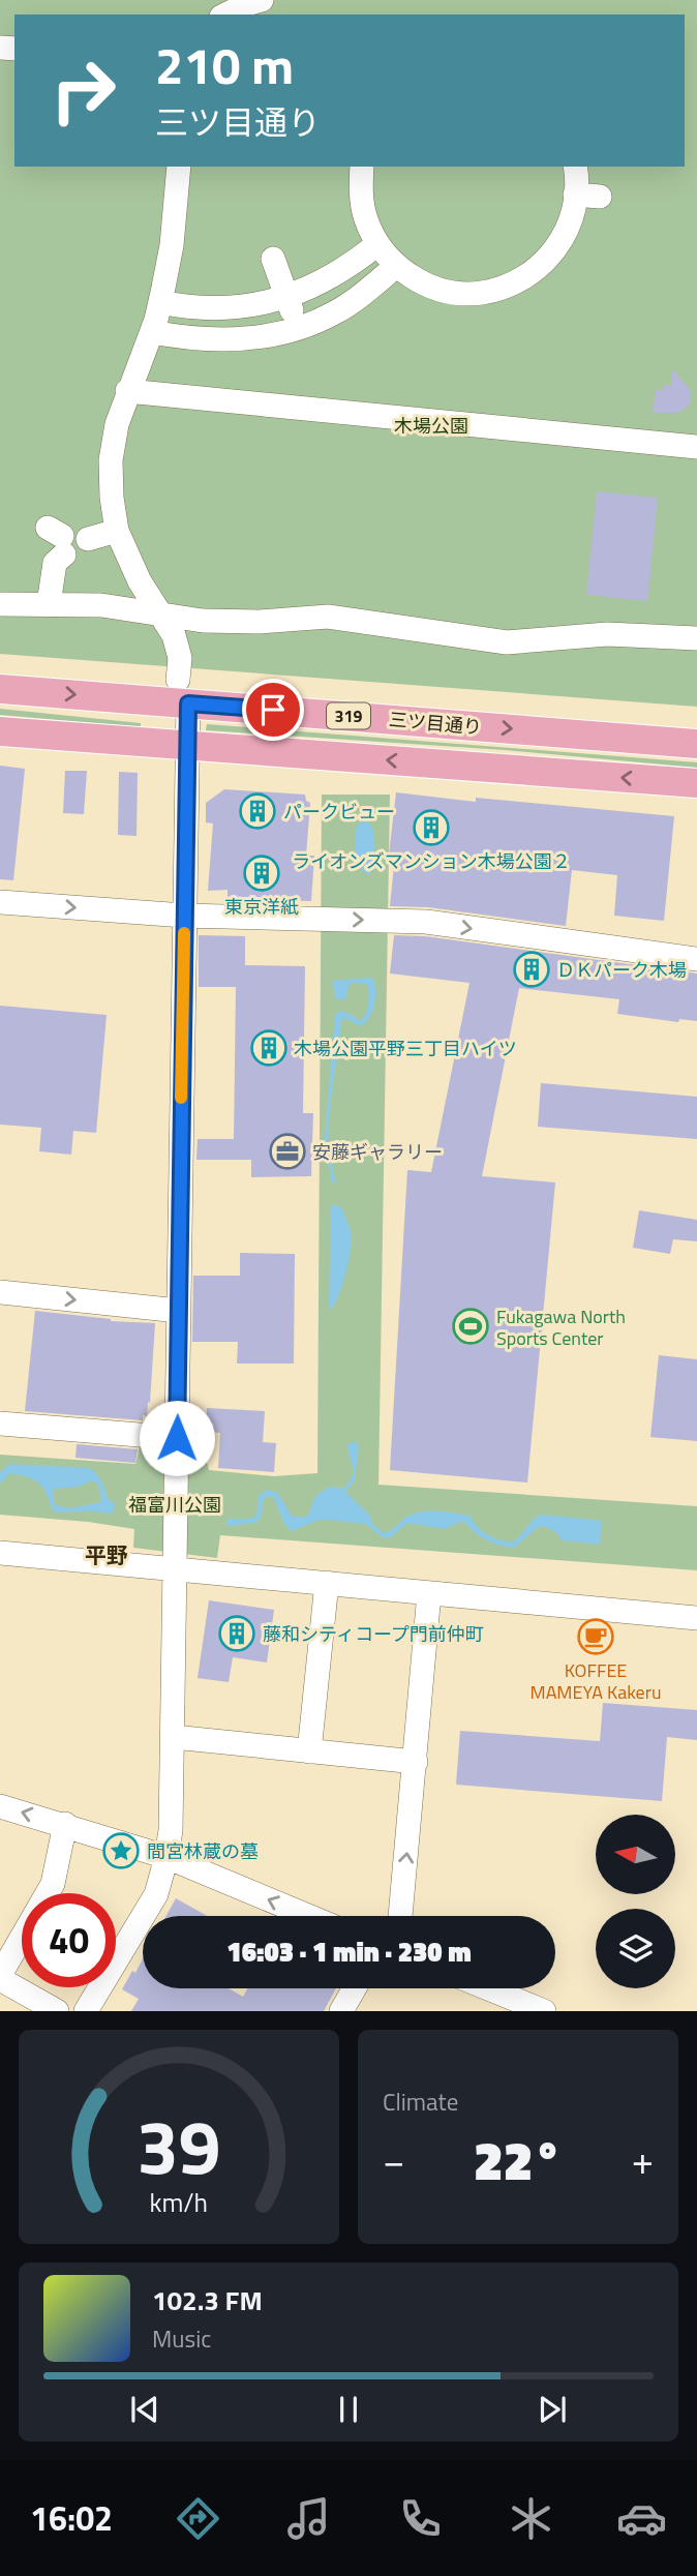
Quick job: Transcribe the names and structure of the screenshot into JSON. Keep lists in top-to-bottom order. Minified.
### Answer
{"streets":{"main road":["319","三ツ目通り"]},"districts":["平野"],"parks":["木場公園","福富川公園"],"places":{"building":["パークビュー","ライオンズマンション木場公園２","東京洋紙","ＤＫパーク木場","木場公園平野三丁目ハイツ","藤和シティコープ門前仲町"],"office":["安藤ギャラリー"],"sports":["Fukagawa North Sports Center"],"cafe":["KOFFEE MAMEYA Kakeru"],"place":["間宮林蔵の墓"]},"north":"left","page":{"turn":["210 m","三ツ目通り"],"limit":"40","trip":"16:03 · 1 min · 230 m","tile":"Climate","heat":["−","22°","+"],"song":["102.3 FM","Music"],"tabs":"16:02","gauge":["39","km/h"]}}
